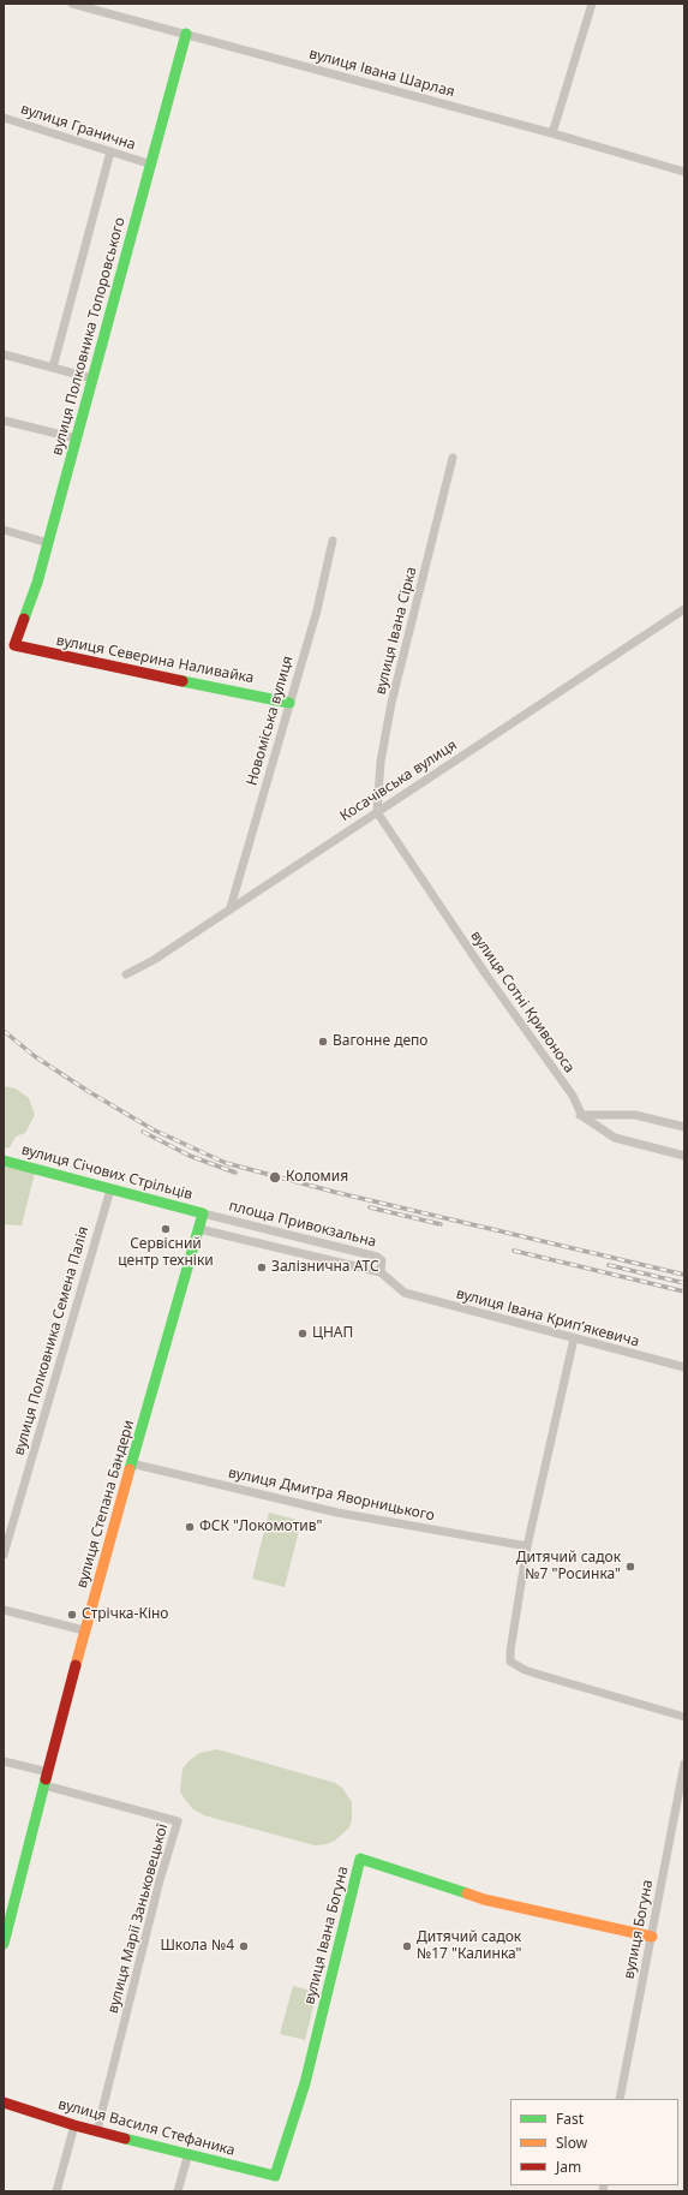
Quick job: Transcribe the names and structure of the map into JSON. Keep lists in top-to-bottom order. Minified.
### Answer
{"streets":{"street":["вулиця Івана Шарлая","вулиця Гранична","вулиця Полковника Топоровського","вулиця Івана Сірка","вулиця Северина Наливайка","Новоміська вулиця","Косачівська вулиця","вулиця Сотні Кривоноса","вулиця Січових Стрільців","площа Привокзальна","вулиця Івана Крипʼякевича","вулиця Полковника Семена Палія","вулиця Дмитра Яворницького","вулиця Степана Бандери","вулиця Марії Заньковецької","вулиця Богуна","вулиця Івана Богуна","вулиця Василя Стефаника"]},"crossings":[["вулиця Івана Шарлая","вулиця Полковника Топоровського"],["вулиця Полковника Топоровського","вулиця Северина Наливайка"],["вулиця Івана Сірка","Косачівська вулиця"],["вулиця Івана Сірка","вулиця Сотні Кривоноса"],["вулиця Северина Наливайка","Новоміська вулиця"],["Новоміська вулиця","Косачівська вулиця"],["Косачівська вулиця","вулиця Сотні Кривоноса"],["вулиця Січових Стрільців","площа Привокзальна"],["вулиця Січових Стрільців","вулиця Полковника Семена Палія"],["вулиця Січових Стрільців","вулиця Степана Бандери"],["площа Привокзальна","вулиця Івана Крипʼякевича"],["площа Привокзальна","вулиця Степана Бандери"],["вулиця Дмитра Яворницького","вулиця Степана Бандери"],["вулиця Степана Бандери","вулиця Марії Заньковецької"],["вулиця Марії Заньковецької","вулиця Василя Стефаника"],["вулиця Богуна","вулиця Івана Богуна"],["вулиця Івана Богуна","вулиця Василя Стефаника"]],"places":["Вагонне депо","Коломия","Сервісний центр техніки","Залізнична АТС","ЦНАП","ФСК \"Локомотив\"","Дитячий садок №7 \"Росинка\"","Стрічка-Кіно","Школа №4","Дитячий садок №17 \"Калинка\""],"legend":["Fast","Slow","Jam"]}
